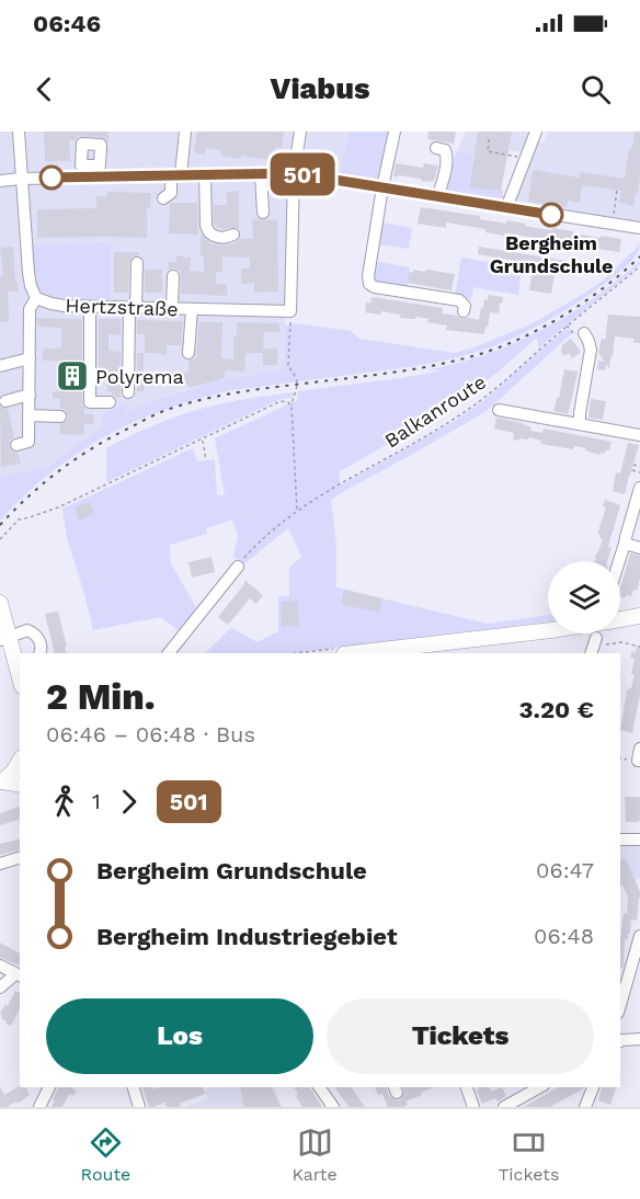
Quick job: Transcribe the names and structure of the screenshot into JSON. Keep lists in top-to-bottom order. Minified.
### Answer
{"streets":{"street":["Hertzstraße"],"path":["Balkanroute"]},"places":{"other":["Bergheim Grundschule"],"building":["Polyrema"]},"lines":["bus line 501"],"page":{"status":"06:46","header":"Viabus","on_map":"501","heading":["2 Min.","06:46 – 06:48 · Bus","3.20 €"],"legs":["1","501"],"list":[{"name":"Bergheim Grundschule","value":"06:47"},{"name":"Bergheim Industriegebiet","value":"06:48"}],"buttons":["Los","Tickets"],"tabs":["Route","Karte","Tickets"]}}
